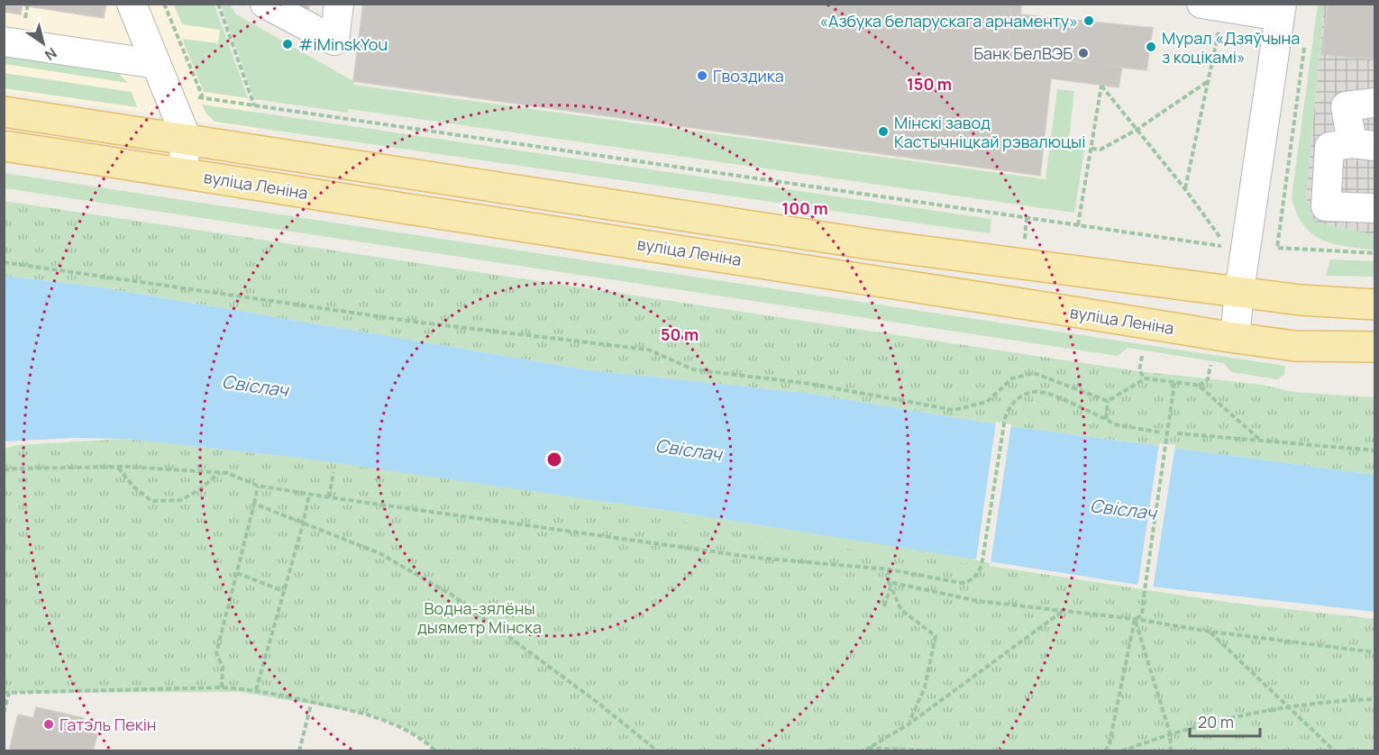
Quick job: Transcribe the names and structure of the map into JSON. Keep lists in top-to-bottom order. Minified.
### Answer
{"streets":{"main road":["вуліца Леніна"]},"water":["Свіслач"],"parks":["Водна-зялёны дыяметр Мінска"],"places":["«Азбука беларускага арнаменту»","#iMinskYou","Мурал «Дзяўчына з коцікамі»","Банк БелВЭБ","Гвоздика","Мінскі завод Кастычніцкай рэвалюцыі","Гатэль Пекін"],"scale_bar":"20 m","north":"bottom right","rings":["150 m","100 m","50 m"]}
